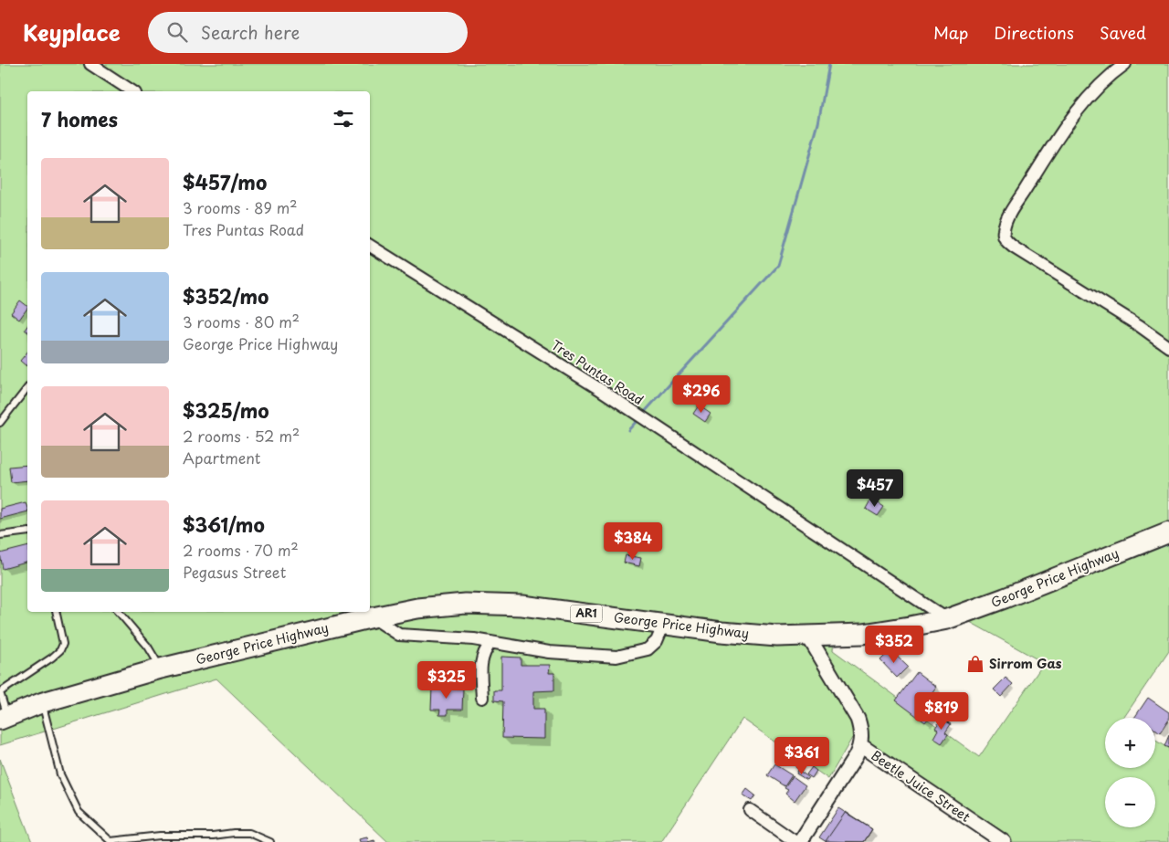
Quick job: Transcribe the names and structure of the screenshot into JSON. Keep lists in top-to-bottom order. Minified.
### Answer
{"streets":{"highway":["George Price Highway","AR1"],"street":["Tres Puntas Road","Beetle Juice Street"]},"crossings":[["Tres Puntas Road","George Price Highway"]],"places":{"shop":["Sirrom Gas"]},"page":{"header":"Keyplace","search":"Search here","nav":["Map","Directions","Saved"],"heading":"7 homes","list":[{"name":"$457/mo","note":"3 rooms · 89 m² · Tres Puntas Road"},{"name":"$352/mo","note":"3 rooms · 80 m² · George Price Highway"},{"name":"$325/mo","note":"2 rooms · 52 m² · Apartment"},{"name":"$361/mo","note":"2 rooms · 70 m² · Pegasus Street"}],"price":["$296","$457","$384","$352","$325","$819","$361"],"map_buttons":["+","−"]}}
